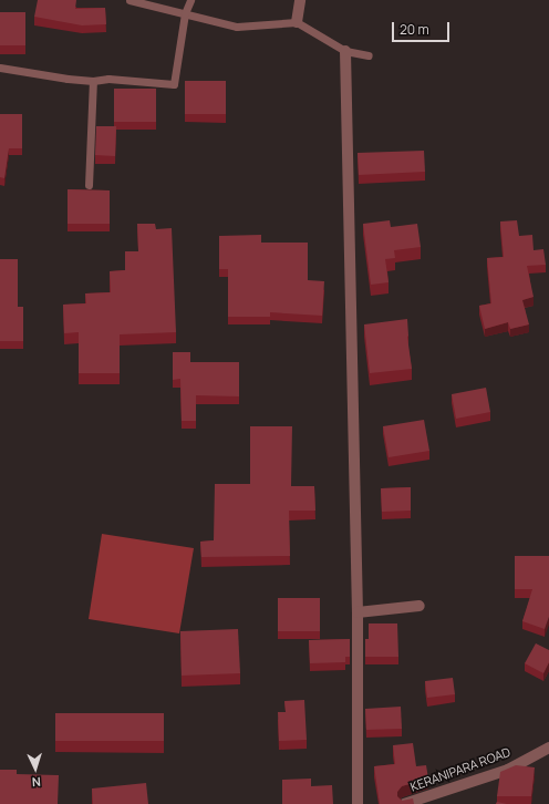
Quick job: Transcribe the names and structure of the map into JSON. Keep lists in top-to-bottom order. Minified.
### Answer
{"streets":{"street":["KERANIPARA ROAD"]},"scale_bar":"20 m","north":"bottom"}
